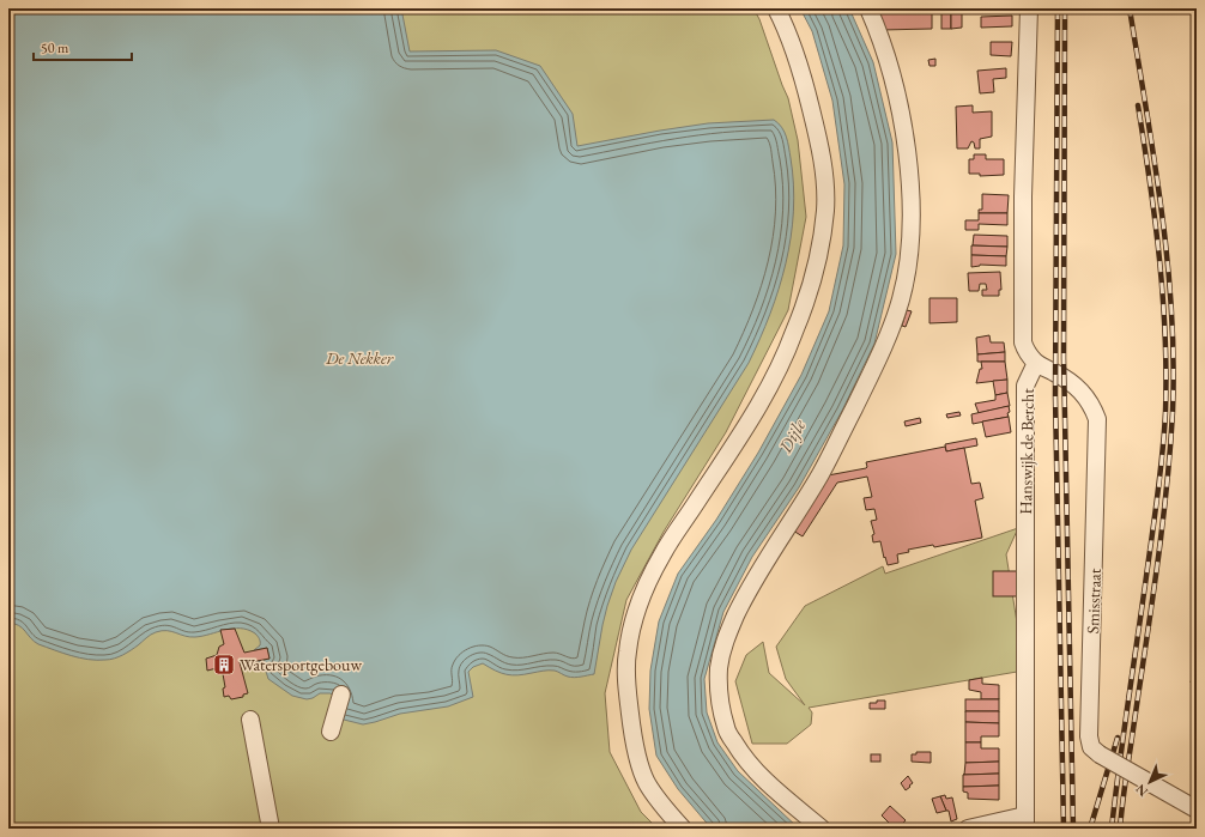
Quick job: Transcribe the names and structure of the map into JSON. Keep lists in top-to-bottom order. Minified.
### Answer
{"streets":{"street":["Hanswijk de Bercht","Smisstraat"]},"crossings":[["Hanswijk de Bercht","Smisstraat"]],"water":["Dijle"],"parks":["De Nekker"],"places":{"building":["Watersportgebouw"]},"scale_bar":"50 m","north":"bottom left"}
